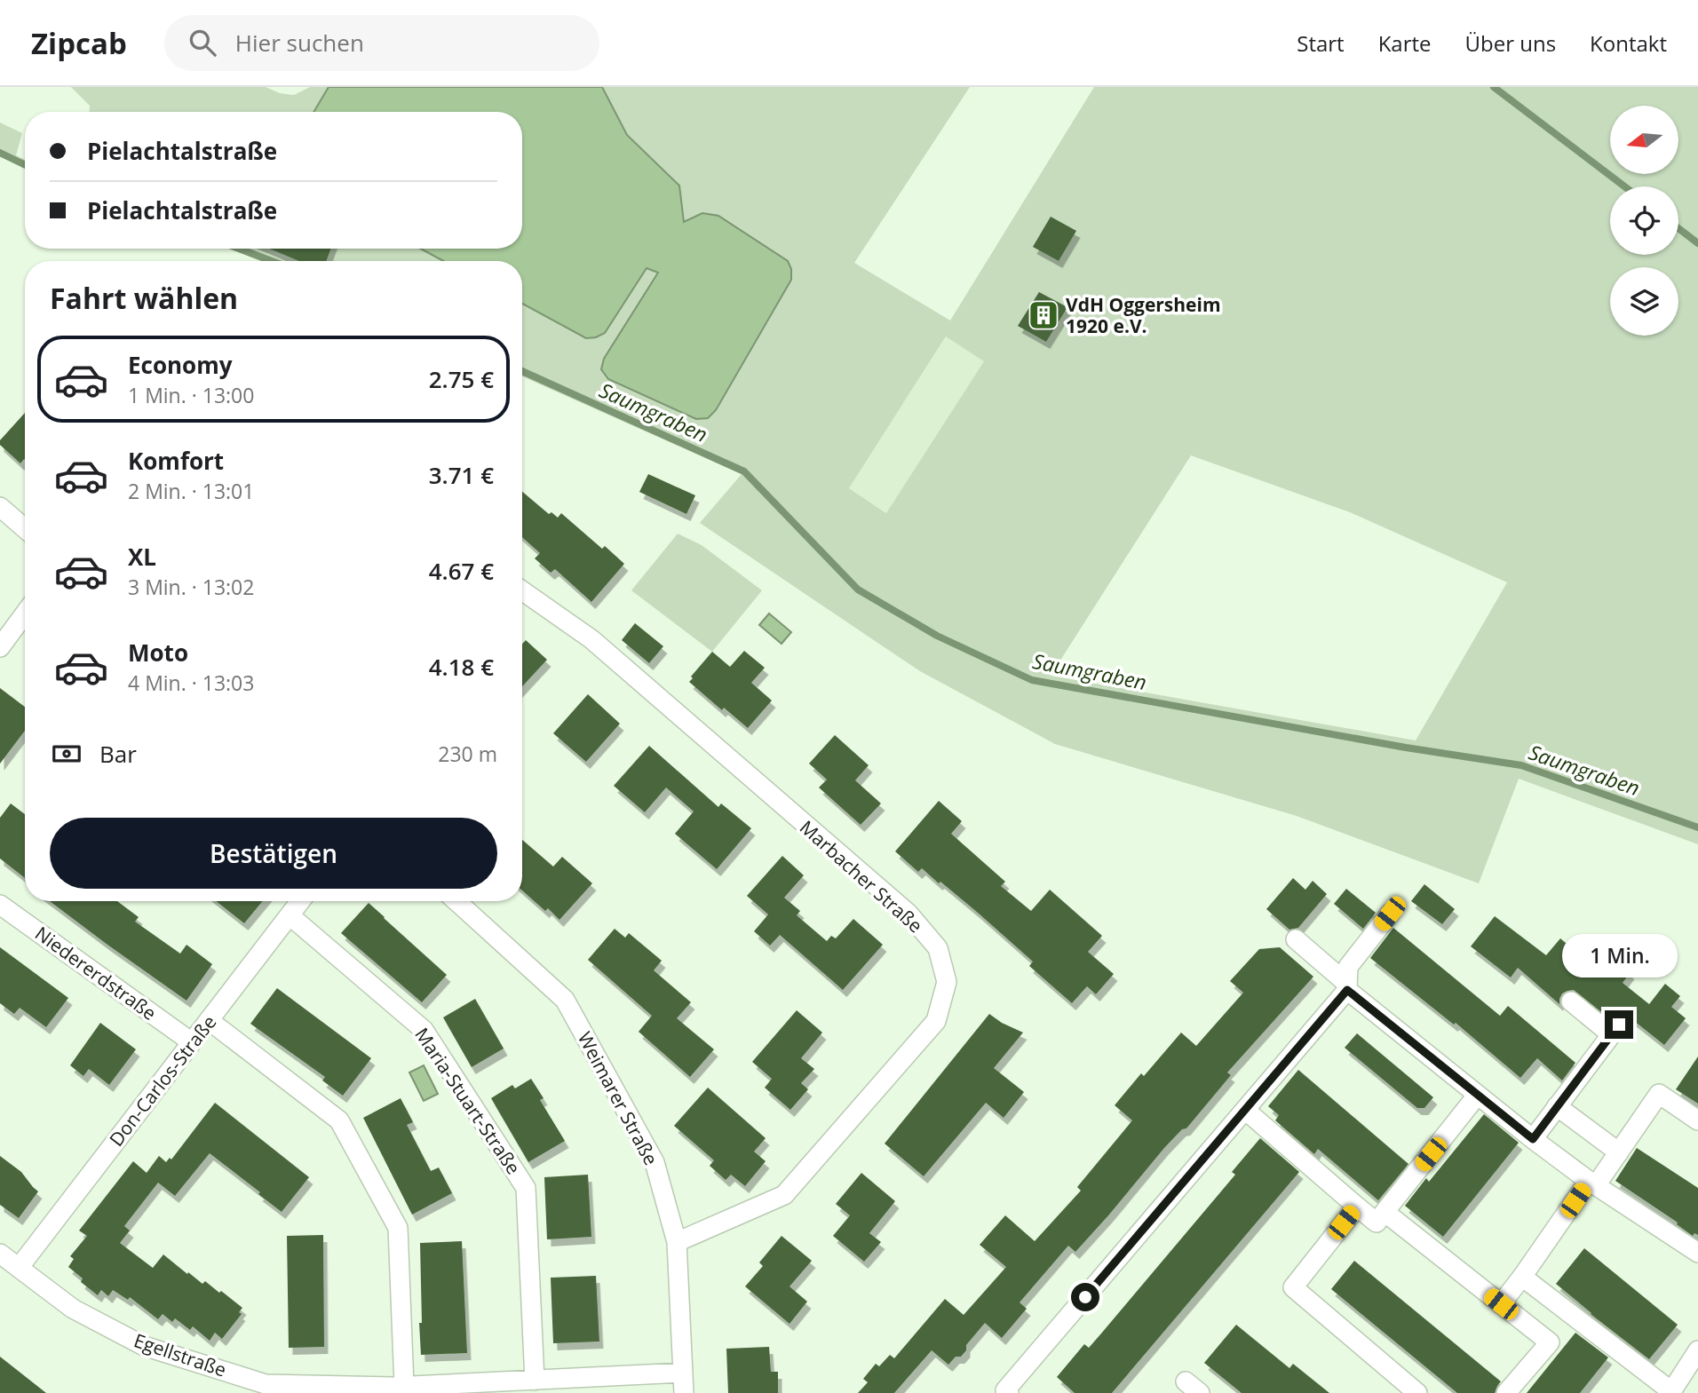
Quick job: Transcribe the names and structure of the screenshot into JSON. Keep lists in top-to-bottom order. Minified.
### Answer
{"streets":{"street":["Marbacher Straße","Niedererdstraße","Don-Carlos-Straße","Weimarer Straße","Maria-Stuart-Straße","Egellstraße"]},"crossings":[["Marbacher Straße","Weimarer Straße"],["Niedererdstraße","Don-Carlos-Straße"],["Don-Carlos-Straße","Maria-Stuart-Straße"],["Don-Carlos-Straße","Egellstraße"],["Weimarer Straße","Egellstraße"],["Maria-Stuart-Straße","Egellstraße"]],"water":["Saumgraben"],"places":{"building":["VdH Oggersheim 1920 e.V."]},"north":"left","page":{"header":"Zipcab","search":"Hier suchen","nav":["Start","Karte","Über uns","Kontakt"],"banner":["Pielachtalstraße","Pielachtalstraße"],"heading":"Fahrt wählen","list":[{"name":"Economy","note":"1 Min. · 13:00","value":"2.75 €"},{"name":"Komfort","note":"2 Min. · 13:01","value":"3.71 €"},{"name":"XL","note":"3 Min. · 13:02","value":"4.67 €"},{"name":"Moto","note":"4 Min. · 13:03","value":"4.18 €"}],"pay":["Bar","230 m"],"buttons":"Bestätigen","bubble":"1 Min."}}
